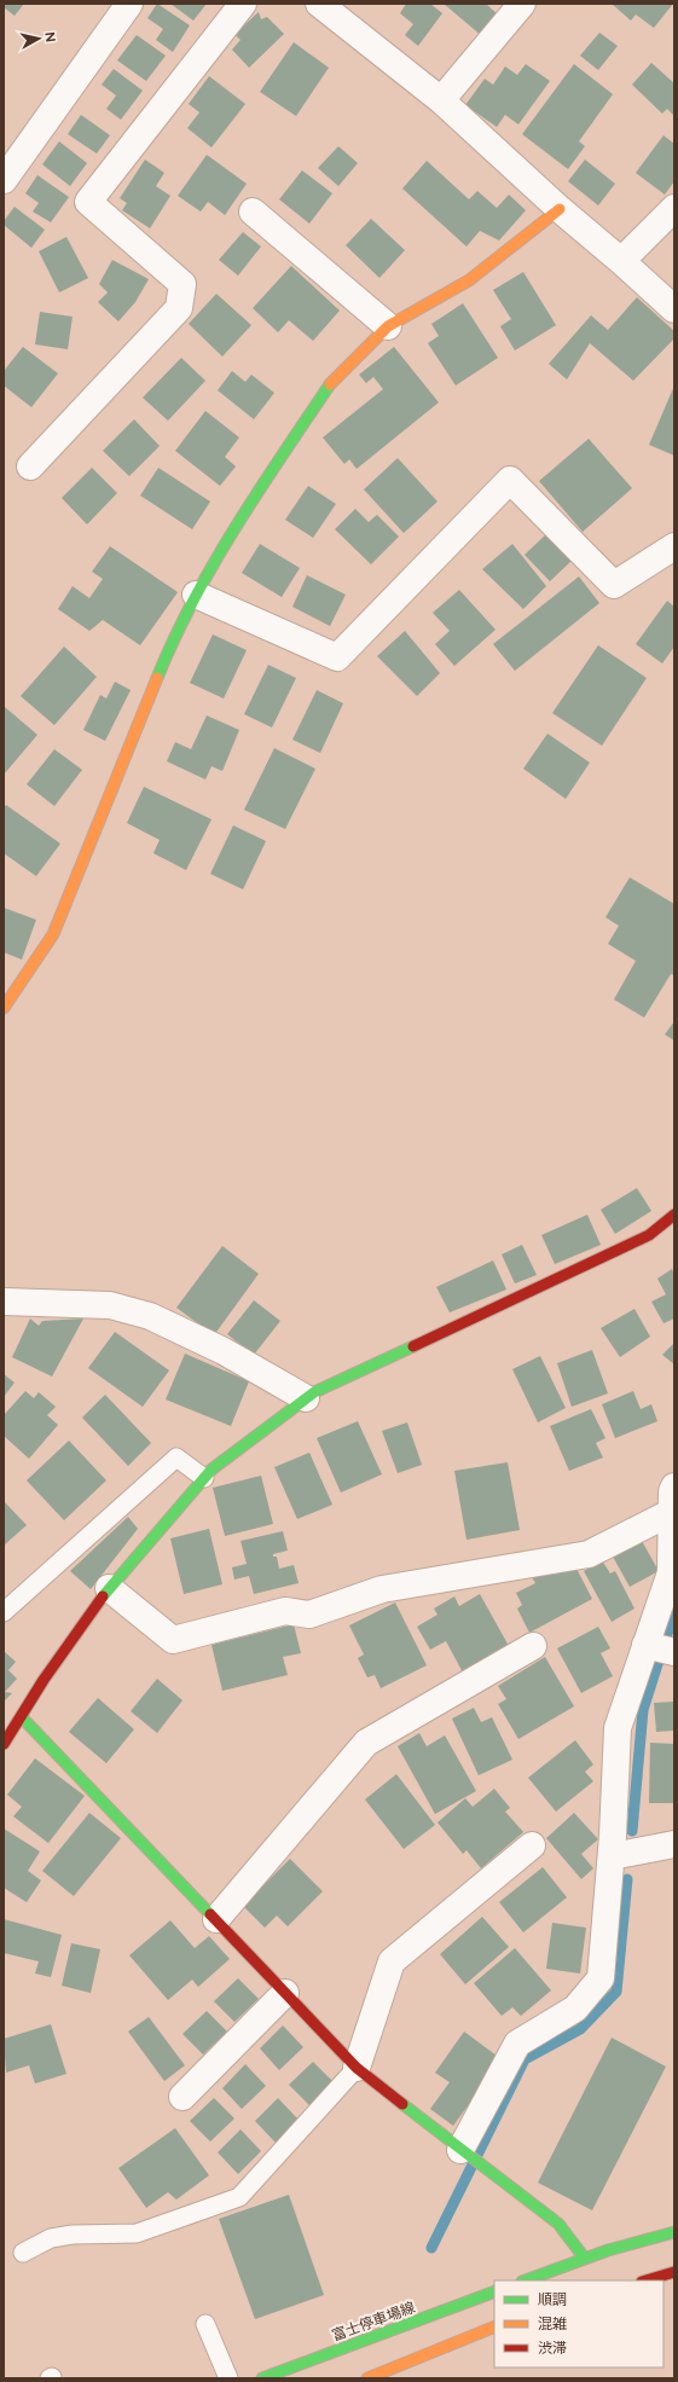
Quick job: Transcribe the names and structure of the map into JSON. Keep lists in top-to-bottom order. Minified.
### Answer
{"streets":{"street":["富士停車場線"]},"legend":["順調","混雑","渋滞"],"north":"right"}
